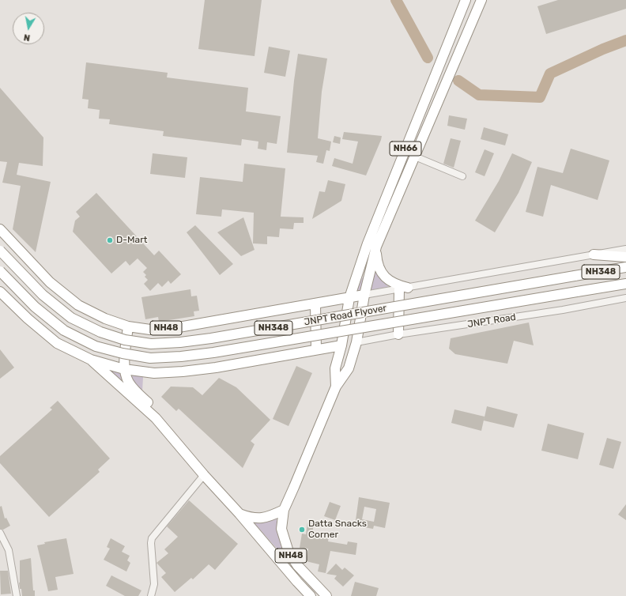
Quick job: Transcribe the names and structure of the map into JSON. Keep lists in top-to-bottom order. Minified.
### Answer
{"streets":{"highway":["NH66","NH348","JNPT Road Flyover","NH48"],"street":["JNPT Road"]},"crossings":[["NH66","NH48"]],"places":["D-Mart","Datta Snacks Corner"],"north":"bottom"}
